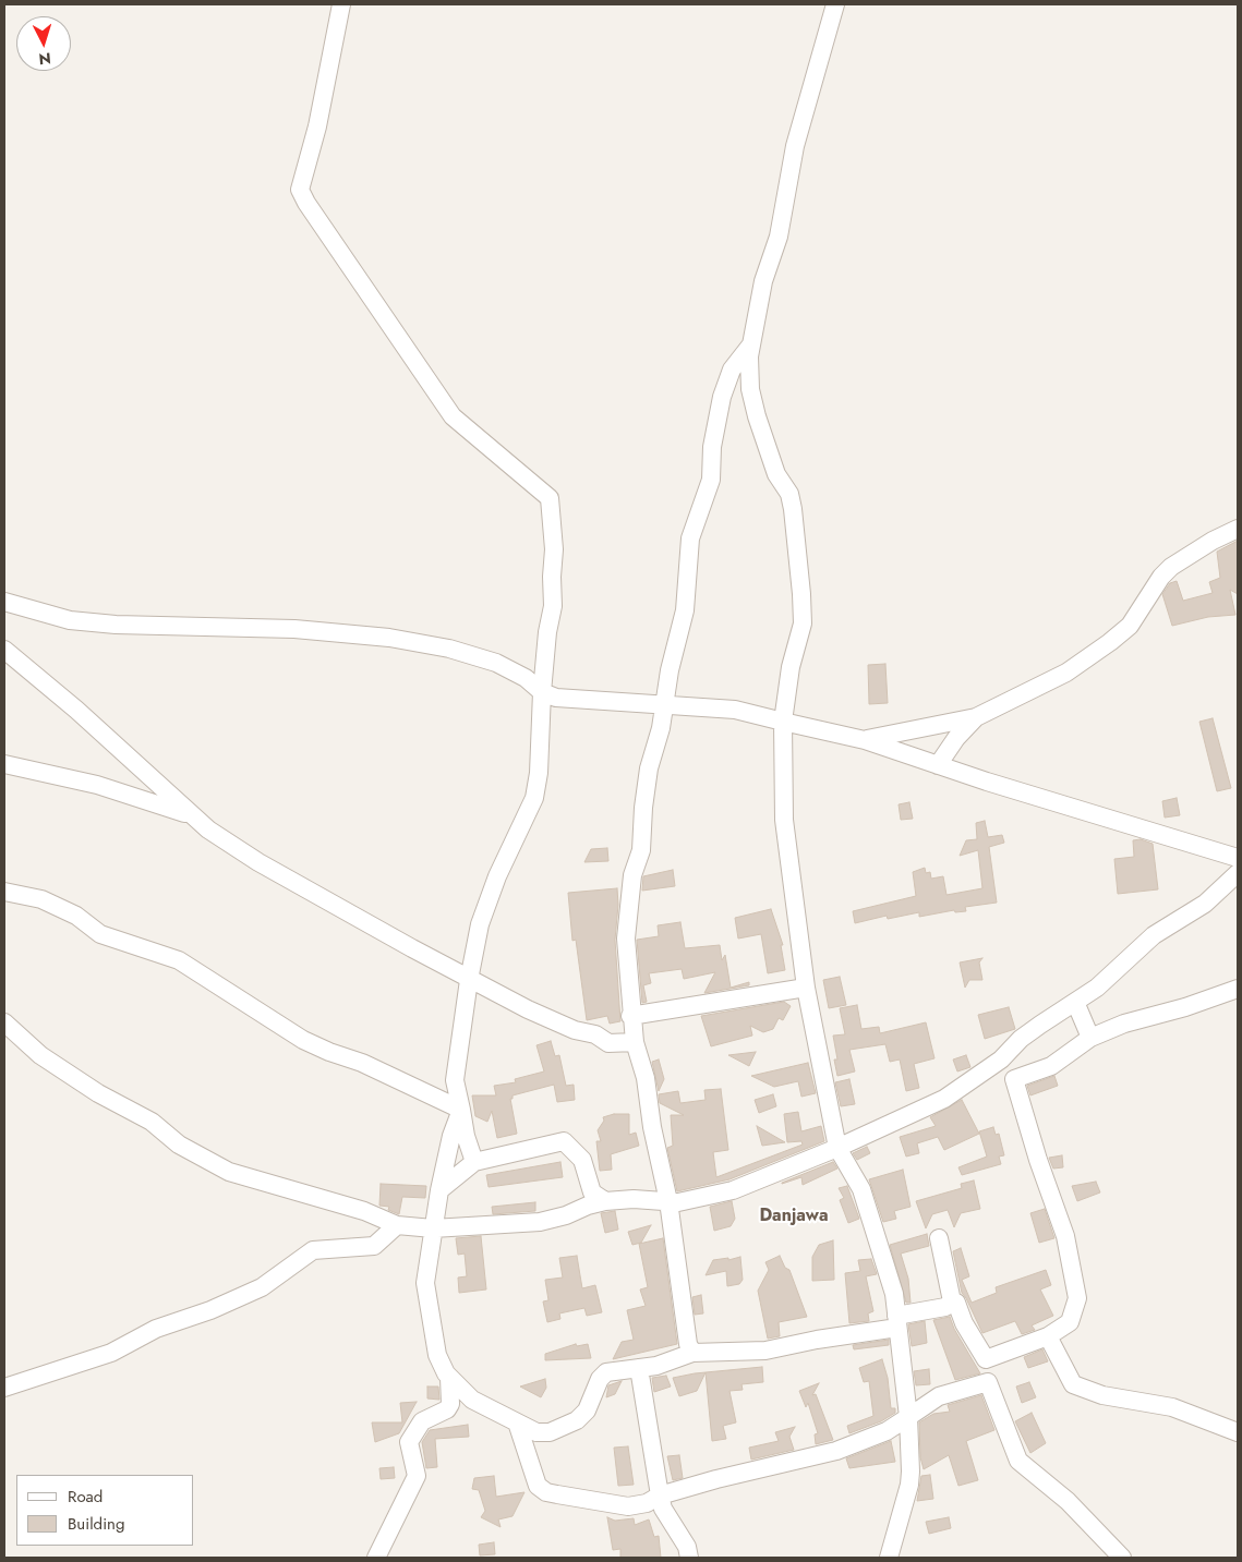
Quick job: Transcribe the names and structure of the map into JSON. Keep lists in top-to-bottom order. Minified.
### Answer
{"districts":["Danjawa"],"legend":["Road","Building"],"north":"bottom"}
